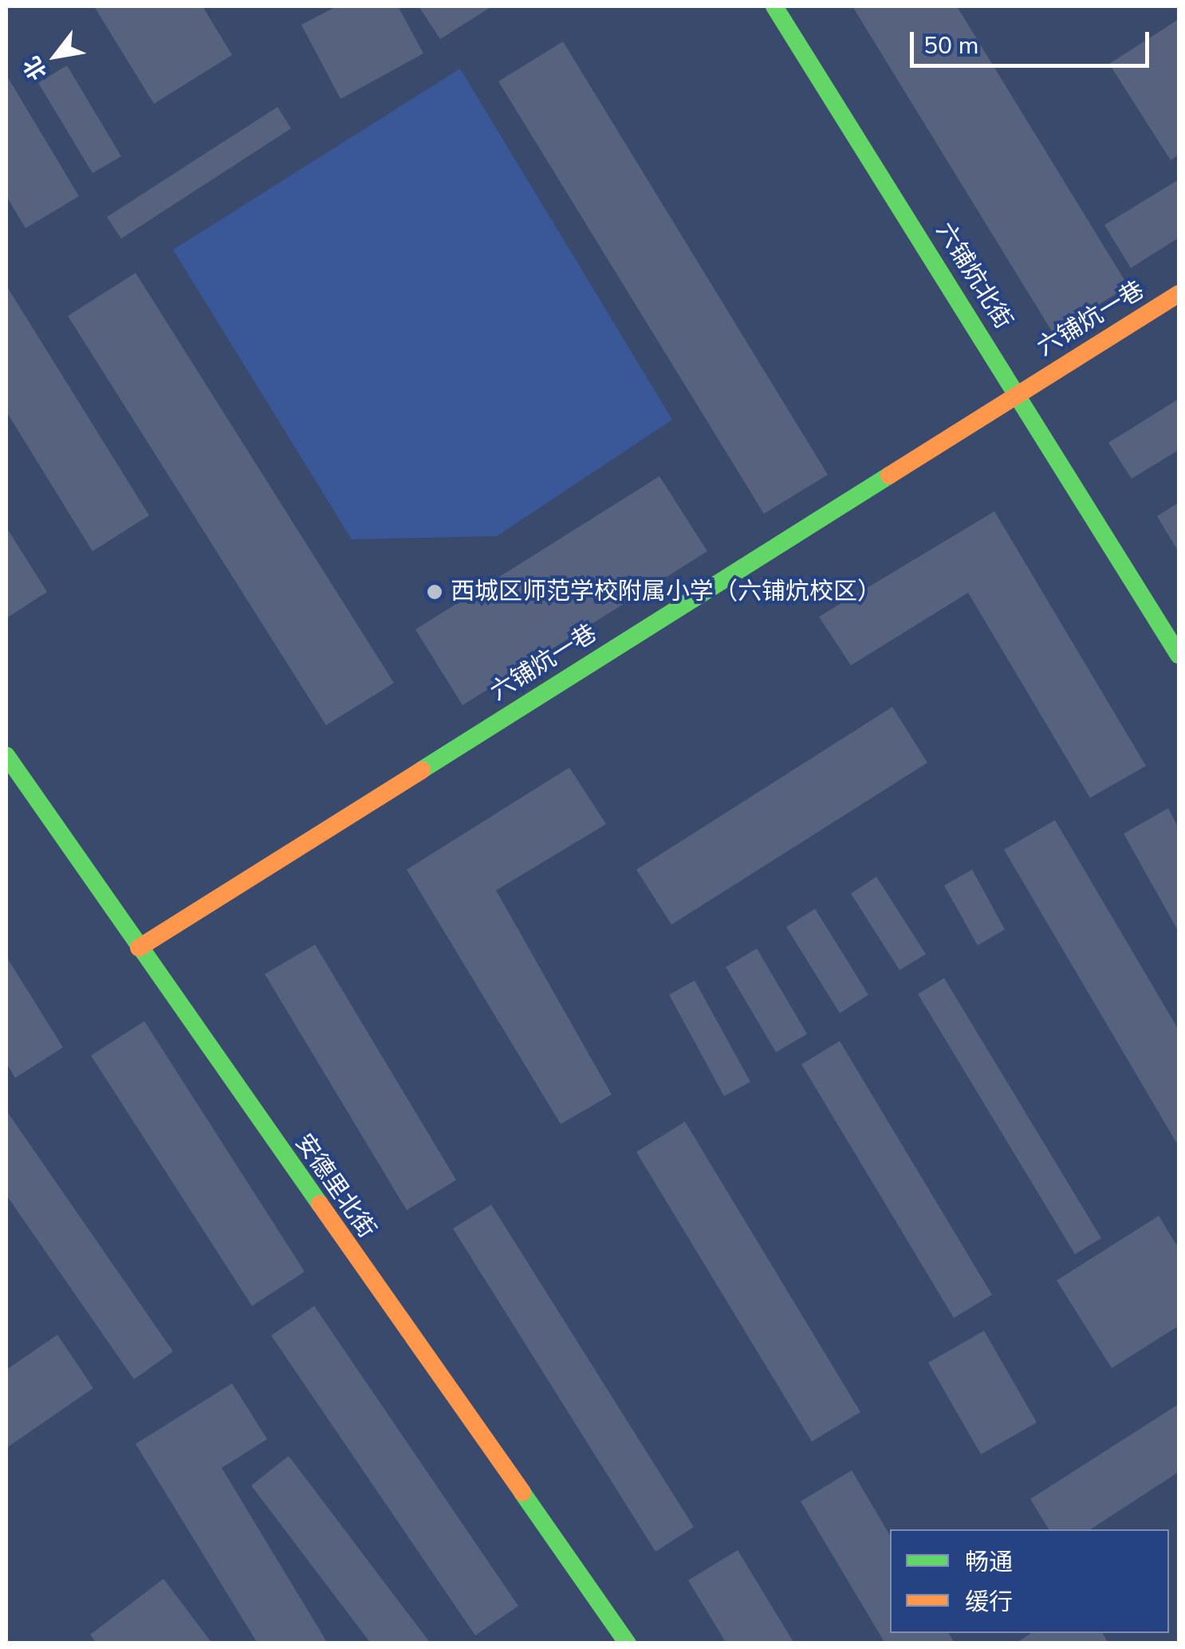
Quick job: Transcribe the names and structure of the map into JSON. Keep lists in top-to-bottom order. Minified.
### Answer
{"streets":{"street":["六铺炕北街","六铺炕一巷","安德里北街"]},"crossings":[["六铺炕北街","六铺炕一巷"],["六铺炕一巷","安德里北街"]],"places":["西城区师范学校附属小学（六铺炕校区）"],"legend":["畅通","缓行"],"scale_bar":"50 m","north":"bottom left"}
